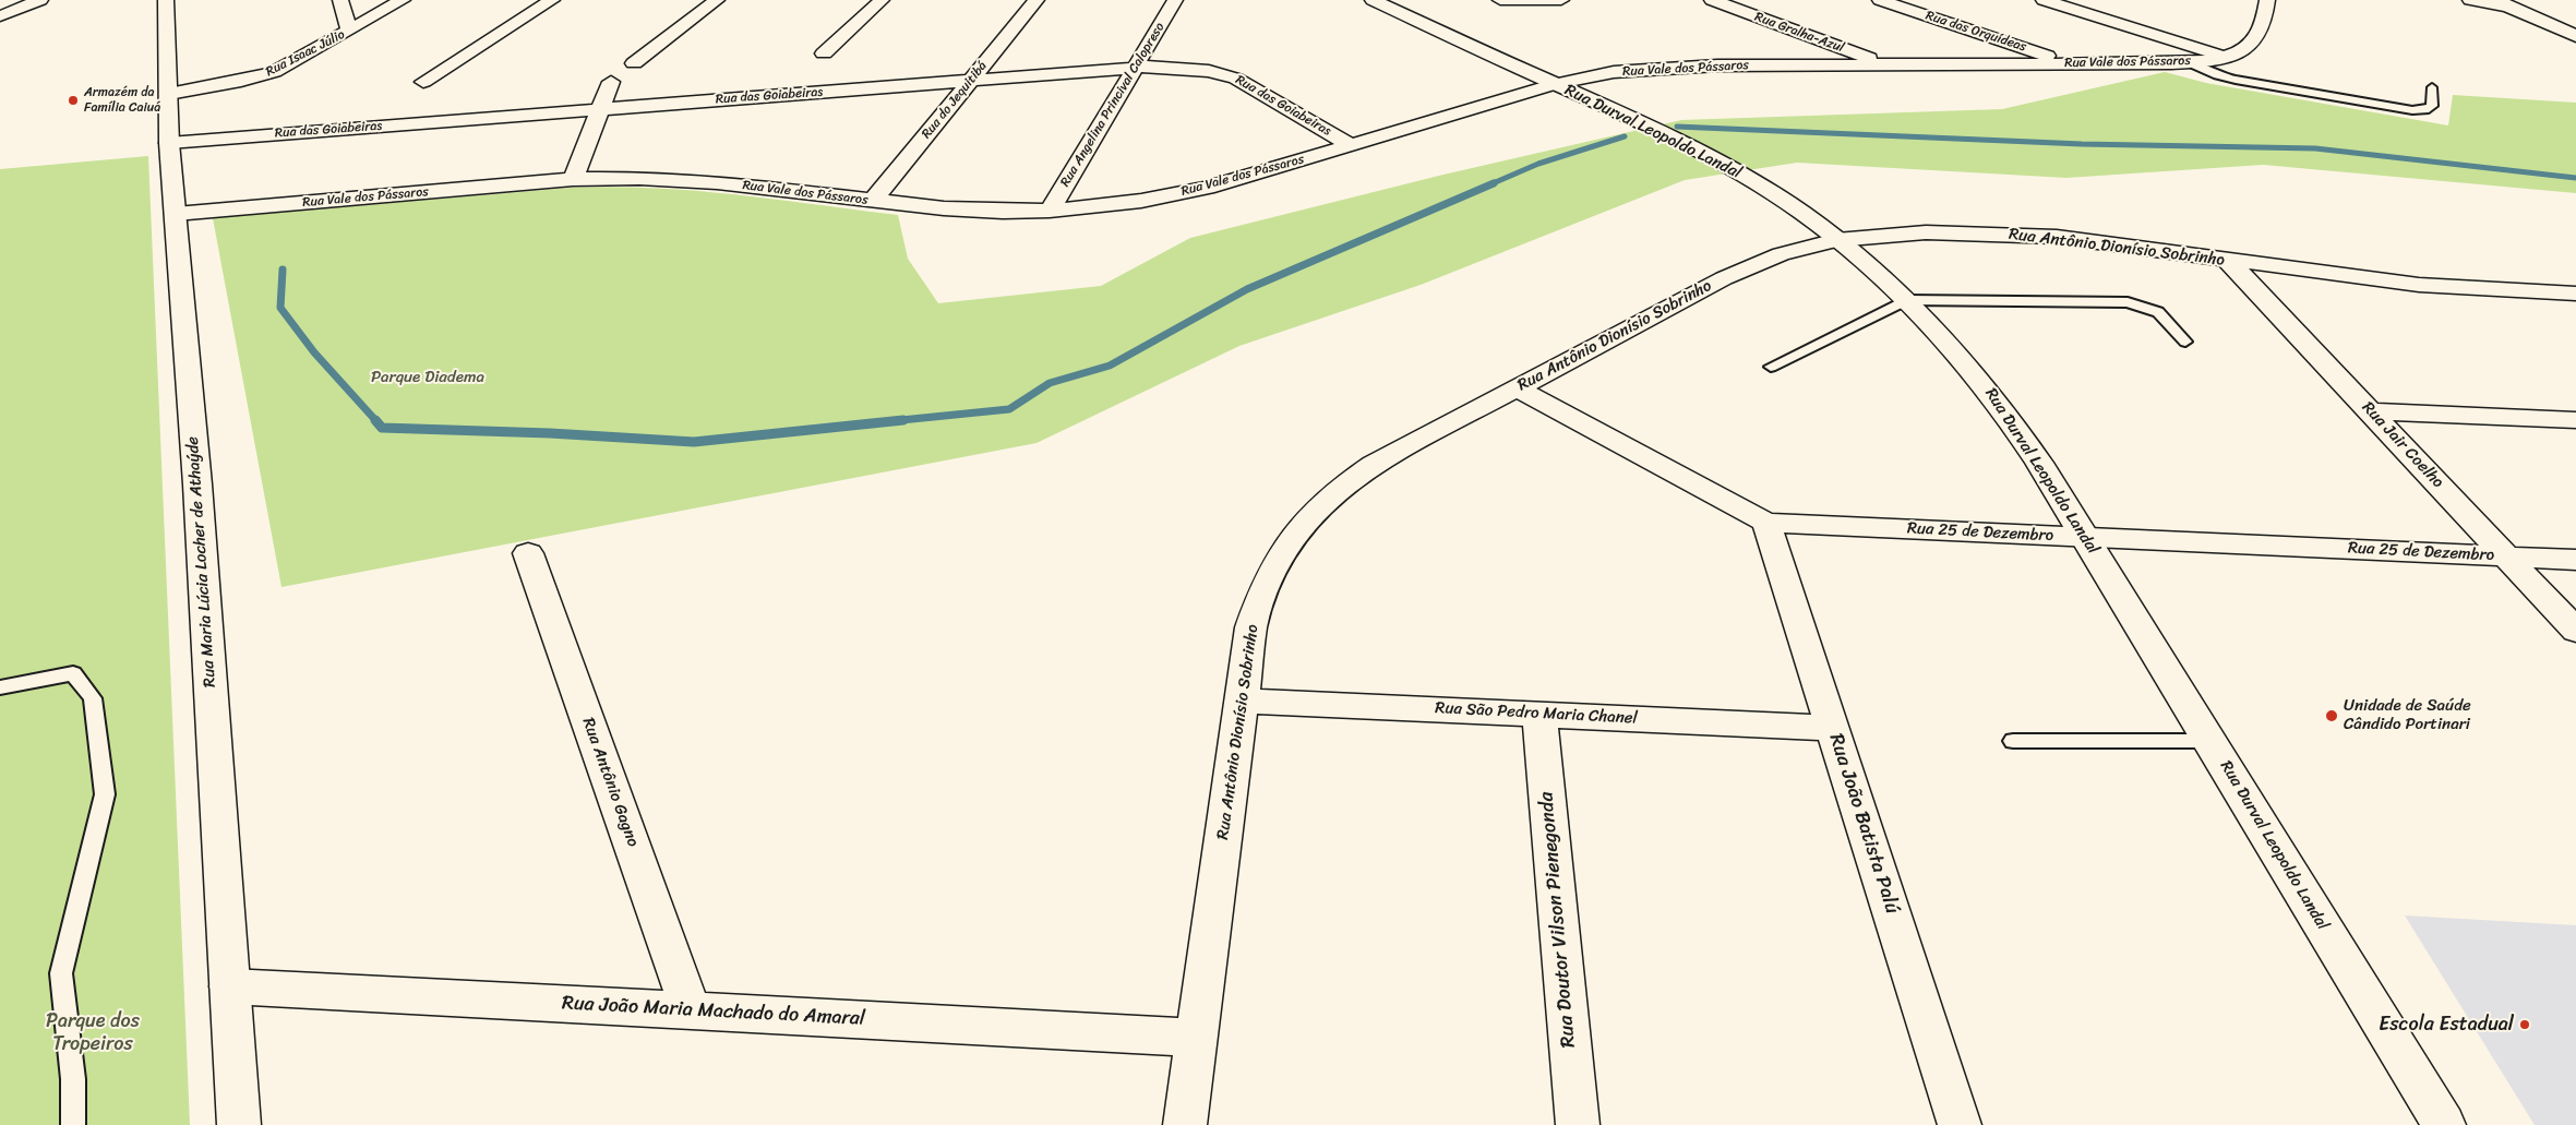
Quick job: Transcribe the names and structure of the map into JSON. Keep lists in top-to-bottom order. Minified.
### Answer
{"streets":{"street":["Rua das Orquídeas","Rua Gralha-Azul","Rua Isaac Júlio","Rua Vale dos Pássaros","Rua das Goiabeiras","Rua do Jequitibá","Rua Angelina Princival Calopreso","Rua Durval Leopoldo Landal","Rua Antônio Dionísio Sobrinho","Rua Jair Coelho","Rua 25 de Dezembro","Rua Maria Lúcia Locher de Athaýde","Rua São Pedro Maria Chanel","Rua Antônio Gagno","Rua João Batista Palú","Rua Doutor Vilson Pienegonda","Rua João Maria Machado do Amaral"]},"crossings":[["Rua das Orquídeas","Rua Vale dos Pássaros"],["Rua Gralha-Azul","Rua Vale dos Pássaros"],["Rua Isaac Júlio","Rua Maria Lúcia Locher de Athaýde"],["Rua Vale dos Pássaros","Rua das Goiabeiras"],["Rua Vale dos Pássaros","Rua do Jequitibá"],["Rua Vale dos Pássaros","Rua Angelina Princival Calopreso"],["Rua Vale dos Pássaros","Rua Durval Leopoldo Landal"],["Rua Vale dos Pássaros","Rua Maria Lúcia Locher de Athaýde"],["Rua das Goiabeiras","Rua do Jequitibá"],["Rua das Goiabeiras","Rua Angelina Princival Calopreso"],["Rua das Goiabeiras","Rua Maria Lúcia Locher de Athaýde"],["Rua Durval Leopoldo Landal","Rua Antônio Dionísio Sobrinho"],["Rua Durval Leopoldo Landal","Rua 25 de Dezembro"],["Rua Antônio Dionísio Sobrinho","Rua Jair Coelho"],["Rua Antônio Dionísio Sobrinho","Rua 25 de Dezembro"],["Rua Antônio Dionísio Sobrinho","Rua São Pedro Maria Chanel"],["Rua Antônio Dionísio Sobrinho","Rua João Maria Machado do Amaral"],["Rua Jair Coelho","Rua 25 de Dezembro"],["Rua 25 de Dezembro","Rua João Batista Palú"],["Rua Maria Lúcia Locher de Athaýde","Rua João Maria Machado do Amaral"],["Rua São Pedro Maria Chanel","Rua João Batista Palú"],["Rua São Pedro Maria Chanel","Rua Doutor Vilson Pienegonda"],["Rua Antônio Gagno","Rua João Maria Machado do Amaral"]],"parks":["Parque Diadema","Parque dos Tropeiros"],"places":["Armazém da Família Caiuá","Unidade de Saúde Cândido Portinari","Escola Estadual"]}
